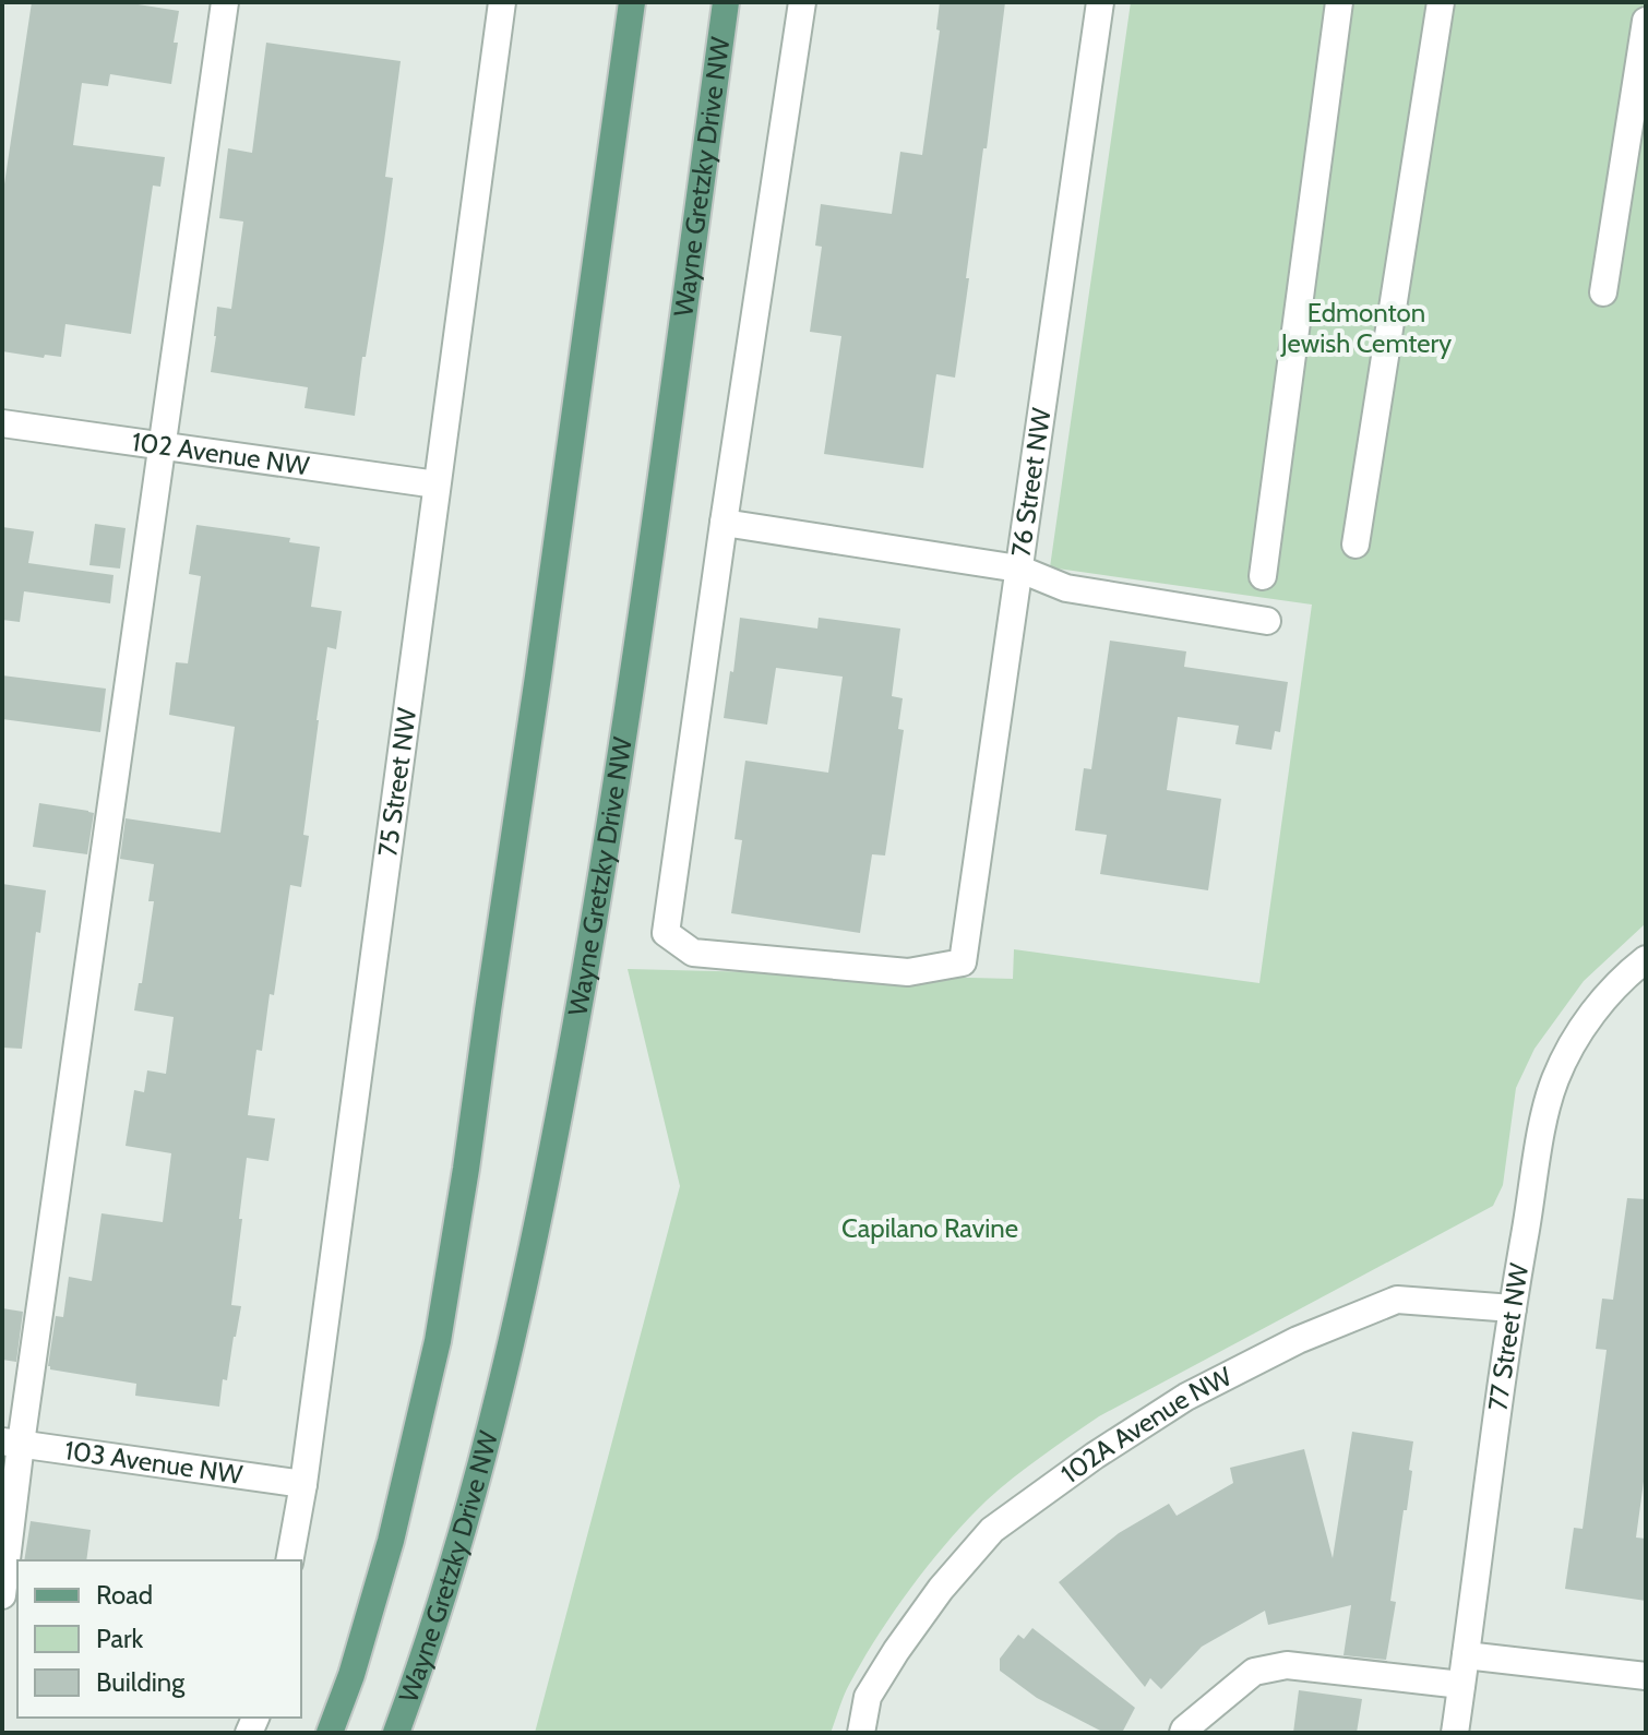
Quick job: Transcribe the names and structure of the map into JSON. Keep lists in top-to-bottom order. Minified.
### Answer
{"streets":{"main road":["Wayne Gretzky Drive NW"],"street":["102 Avenue NW","76 Street NW","75 Street NW","77 Street NW","102A Avenue NW","103 Avenue NW"]},"crossings":[["102 Avenue NW","75 Street NW"],["75 Street NW","103 Avenue NW"],["77 Street NW","102A Avenue NW"]],"parks":["Edmonton Jewish Cemtery","Capilano Ravine"],"legend":["Road","Park","Building"]}
